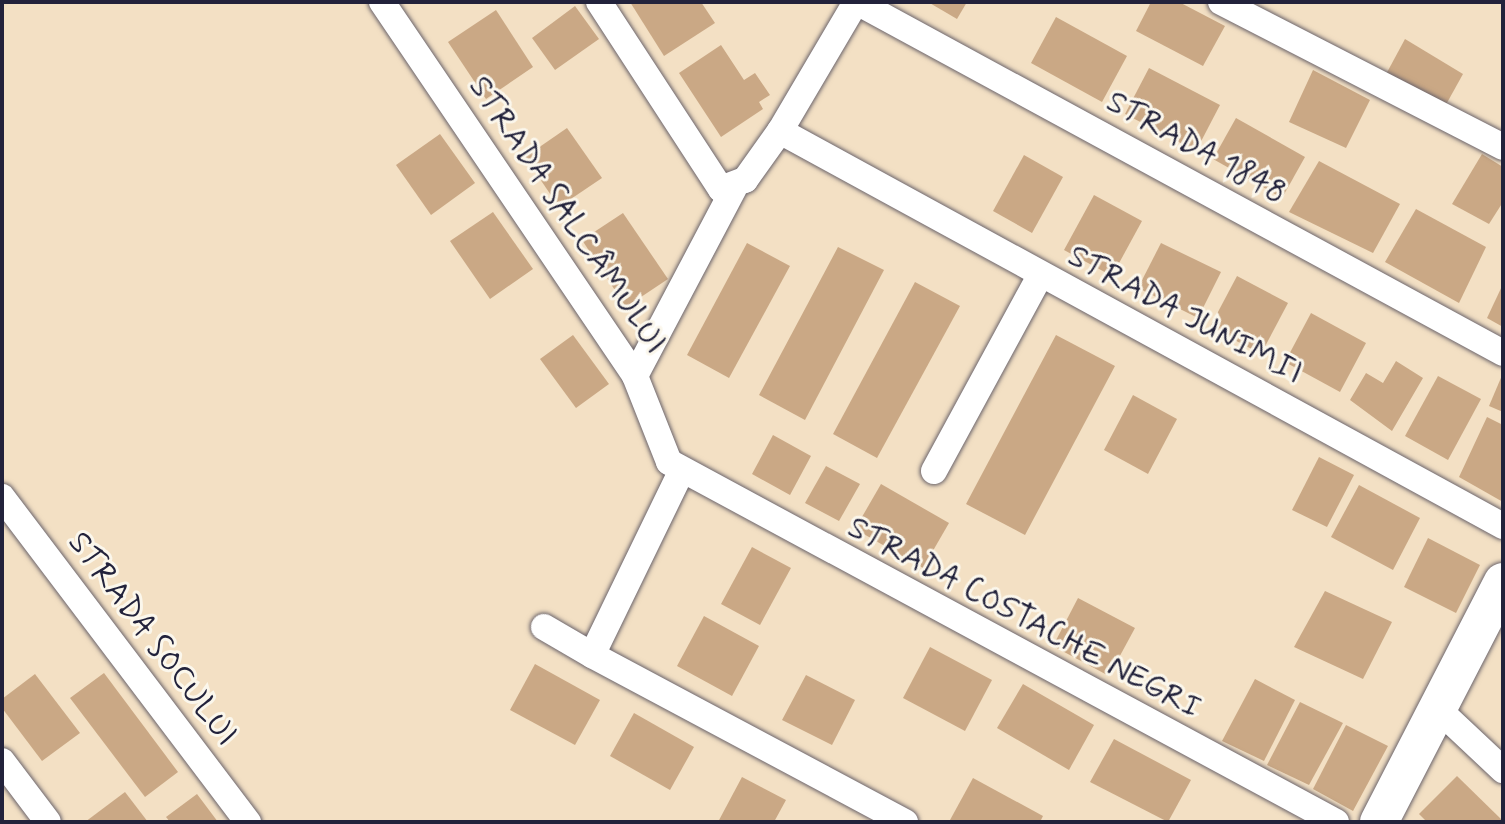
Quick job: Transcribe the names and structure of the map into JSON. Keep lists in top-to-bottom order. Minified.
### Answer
{"streets":{"street":["STRADA 1848","STRADA SALCÂMULUI","STRADA JUNIMII","STRADA COSTACHE NEGRI","STRADA SOCULUI"]},"crossings":[["STRADA SALCÂMULUI","STRADA COSTACHE NEGRI"]]}
